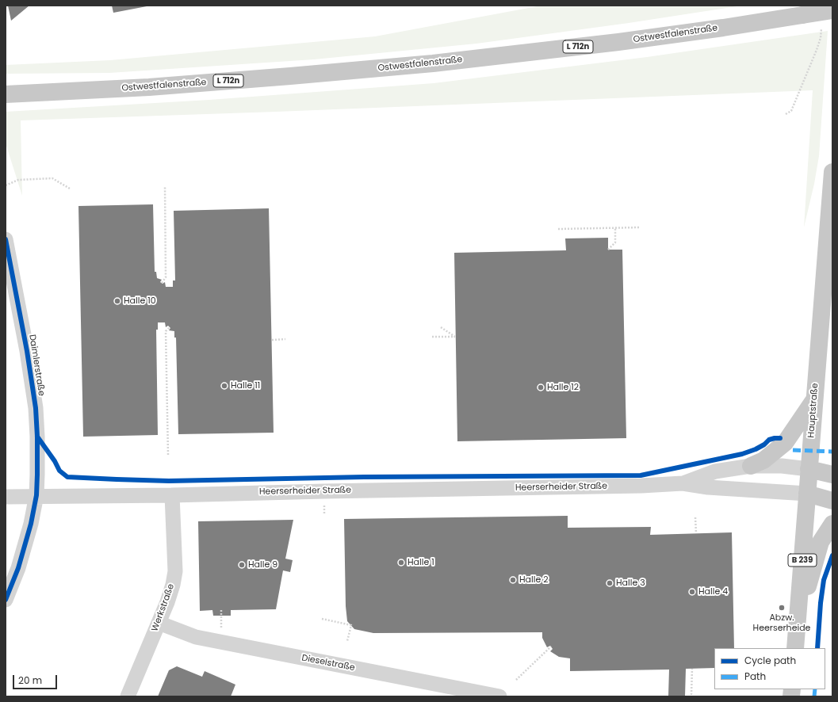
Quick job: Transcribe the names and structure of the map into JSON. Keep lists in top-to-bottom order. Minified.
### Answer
{"streets":{"main road":["Ostwestfalenstraße","L 712n","Hauptstraße","B 239"],"street":["Daimlerstraße","Heerserheider Straße","Werkstraße","Dieselstraße"]},"crossings":[["Daimlerstraße","Heerserheider Straße"],["Hauptstraße","Heerserheider Straße"],["Heerserheider Straße","Werkstraße"],["Werkstraße","Dieselstraße"]],"places":["Halle 10","Halle 11","Halle 12","Halle 1","Halle 9","Halle 2","Halle 3","Halle 4","Abzw. Heerserheide"],"legend":["Cycle path","Path"],"scale_bar":"20 m"}
